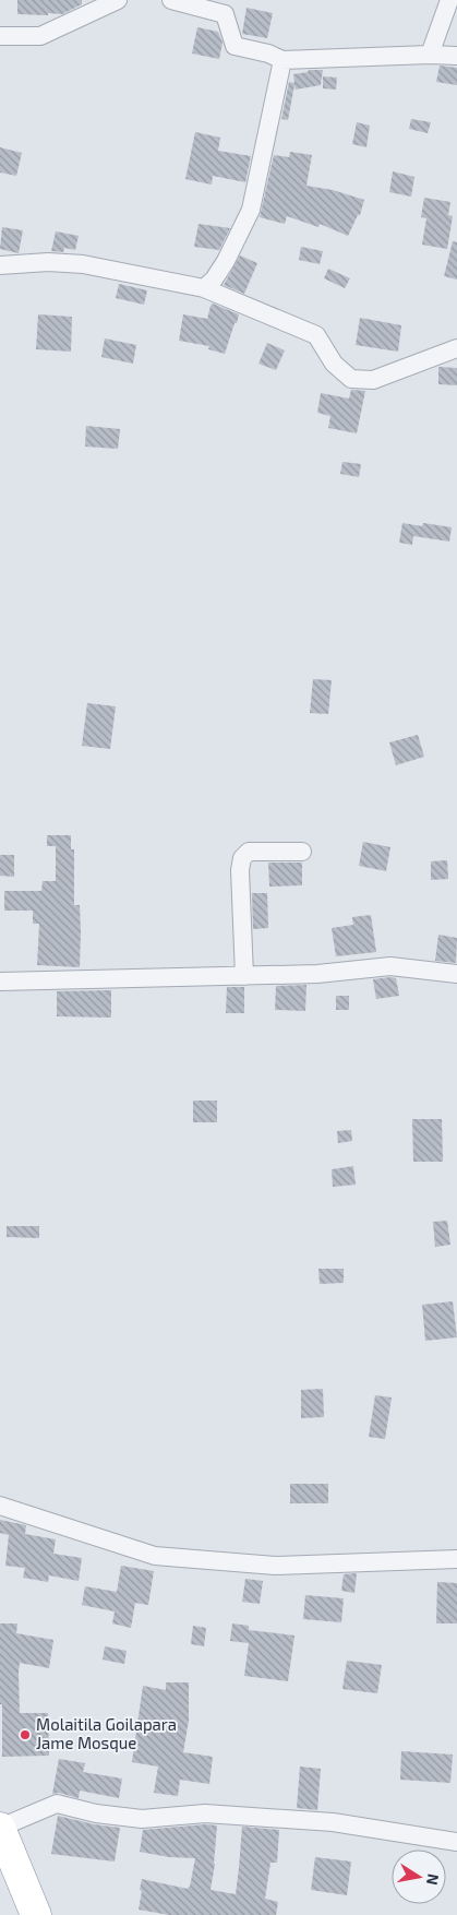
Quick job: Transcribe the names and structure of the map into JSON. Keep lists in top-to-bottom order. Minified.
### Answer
{"places":["Molaitila Goilapara Jame Mosque"],"north":"right"}
